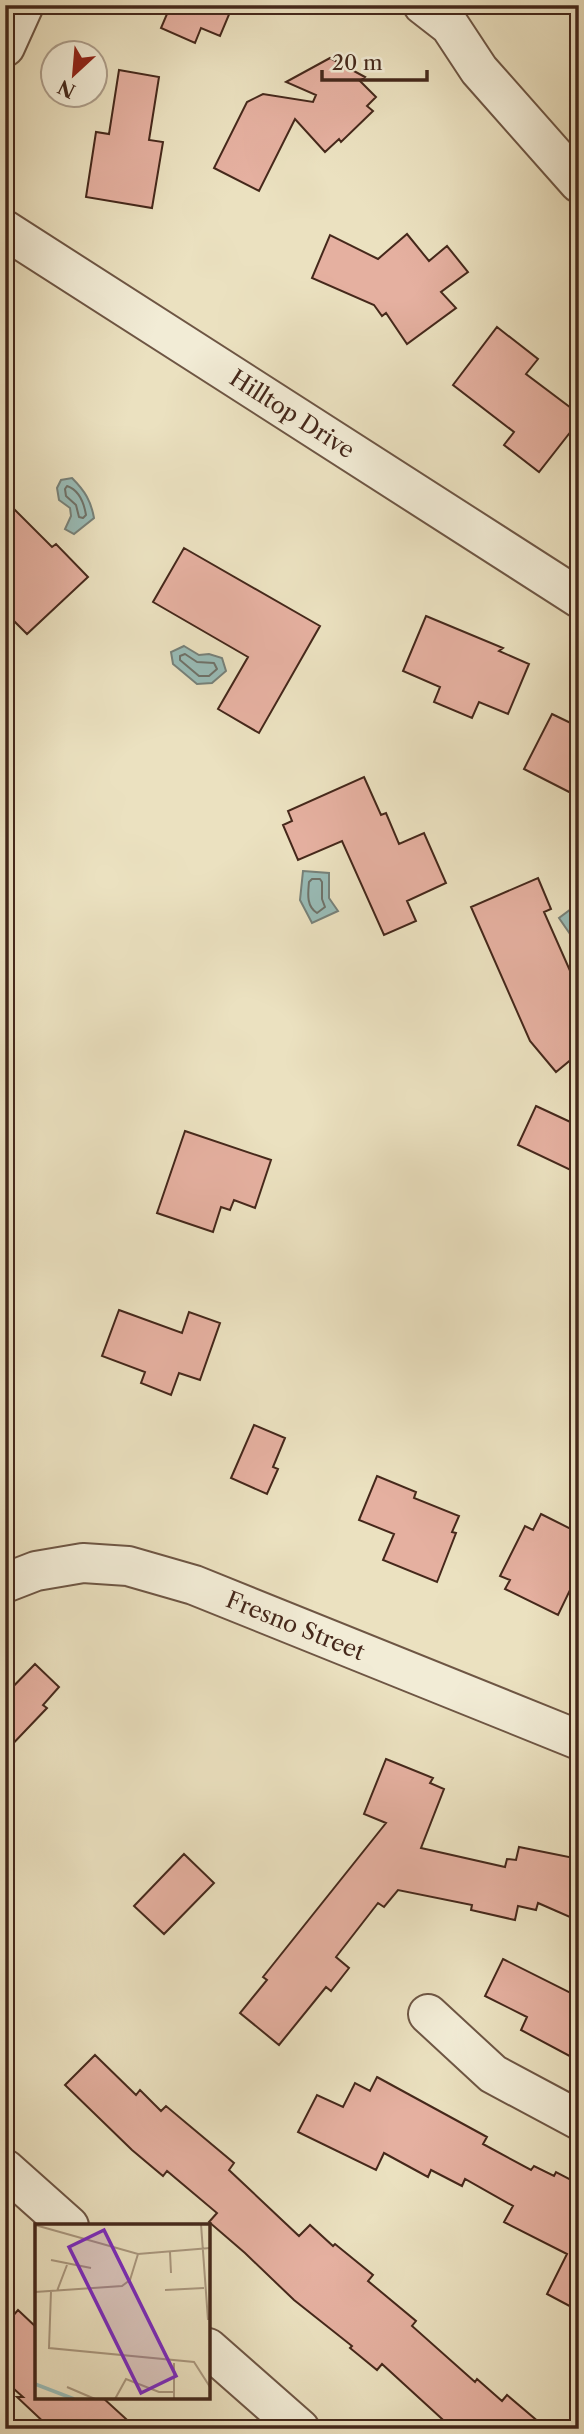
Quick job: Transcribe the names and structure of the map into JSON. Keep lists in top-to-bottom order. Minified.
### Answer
{"streets":{"street":["Hilltop Drive","Fresno Street"]},"scale_bar":"20 m","north":"bottom left"}
